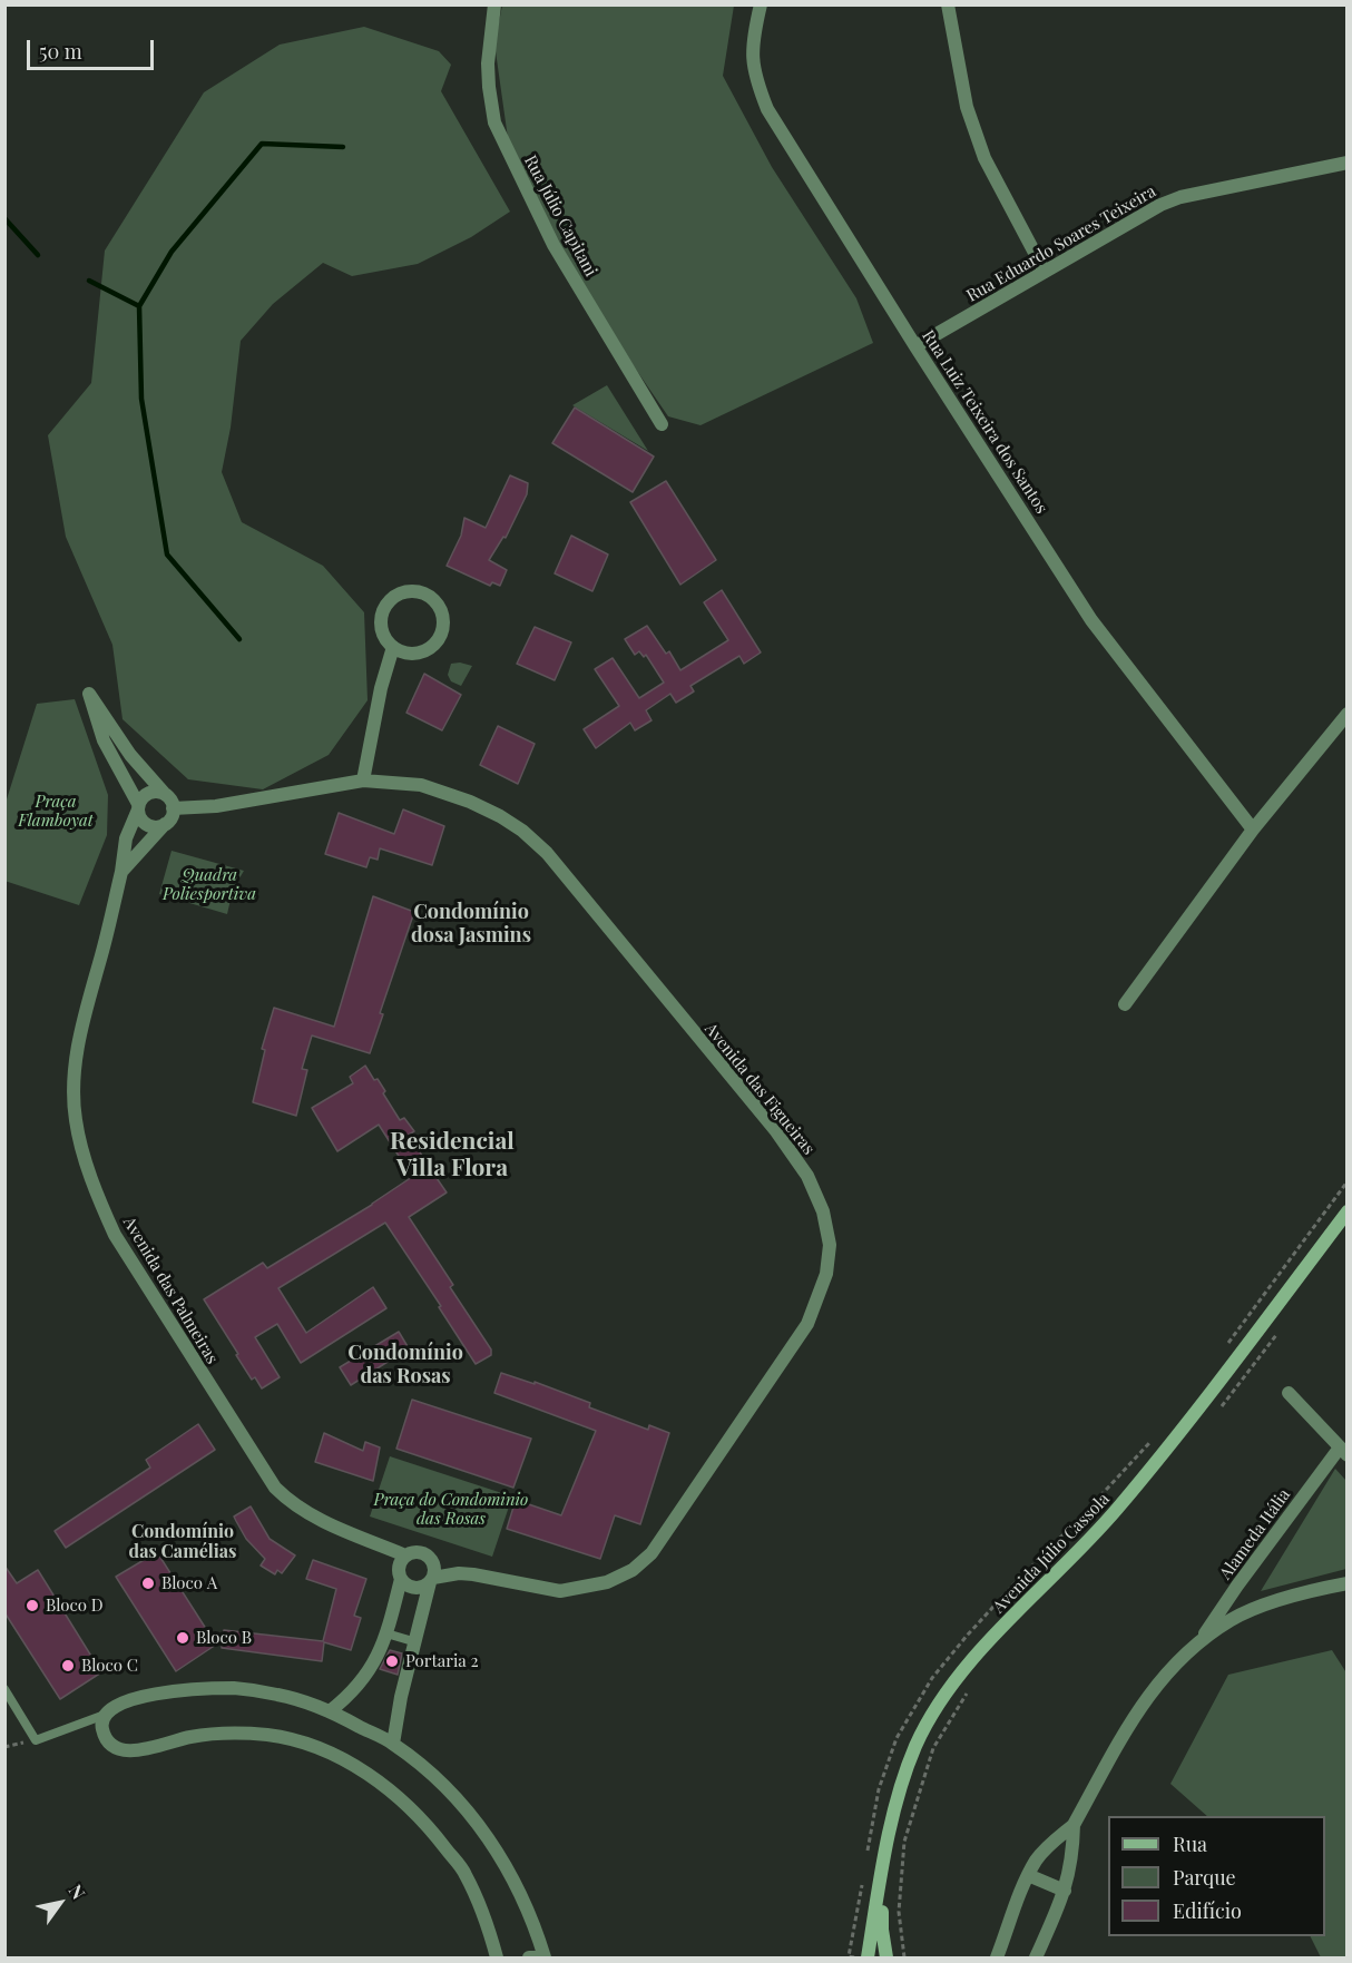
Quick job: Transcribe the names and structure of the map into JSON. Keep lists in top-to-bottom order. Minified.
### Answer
{"streets":{"main road":["Avenida Júlio Cassola"],"street":["Rua Júlio Capitani","Rua Eduardo Soares Teixeira","Rua Luiz Teixeira dos Santos","Avenida das Figueiras","Avenida das Palmeiras","Alameda Itália"]},"crossings":[["Rua Eduardo Soares Teixeira","Rua Luiz Teixeira dos Santos"],["Avenida das Figueiras","Avenida das Palmeiras"]],"districts":["Condomínio dosa Jasmins","Residencial Villa Flora","Condomínio das Rosas","Condomínio das Camélias"],"parks":["Praça Flamboyat","Quadra Poliesportiva","Praça do Condominio das Rosas"],"places":["Bloco A","Bloco D","Bloco B","Portaria 2","Bloco C"],"legend":["Rua","Parque","Edifício"],"scale_bar":"50 m","north":"top right"}
